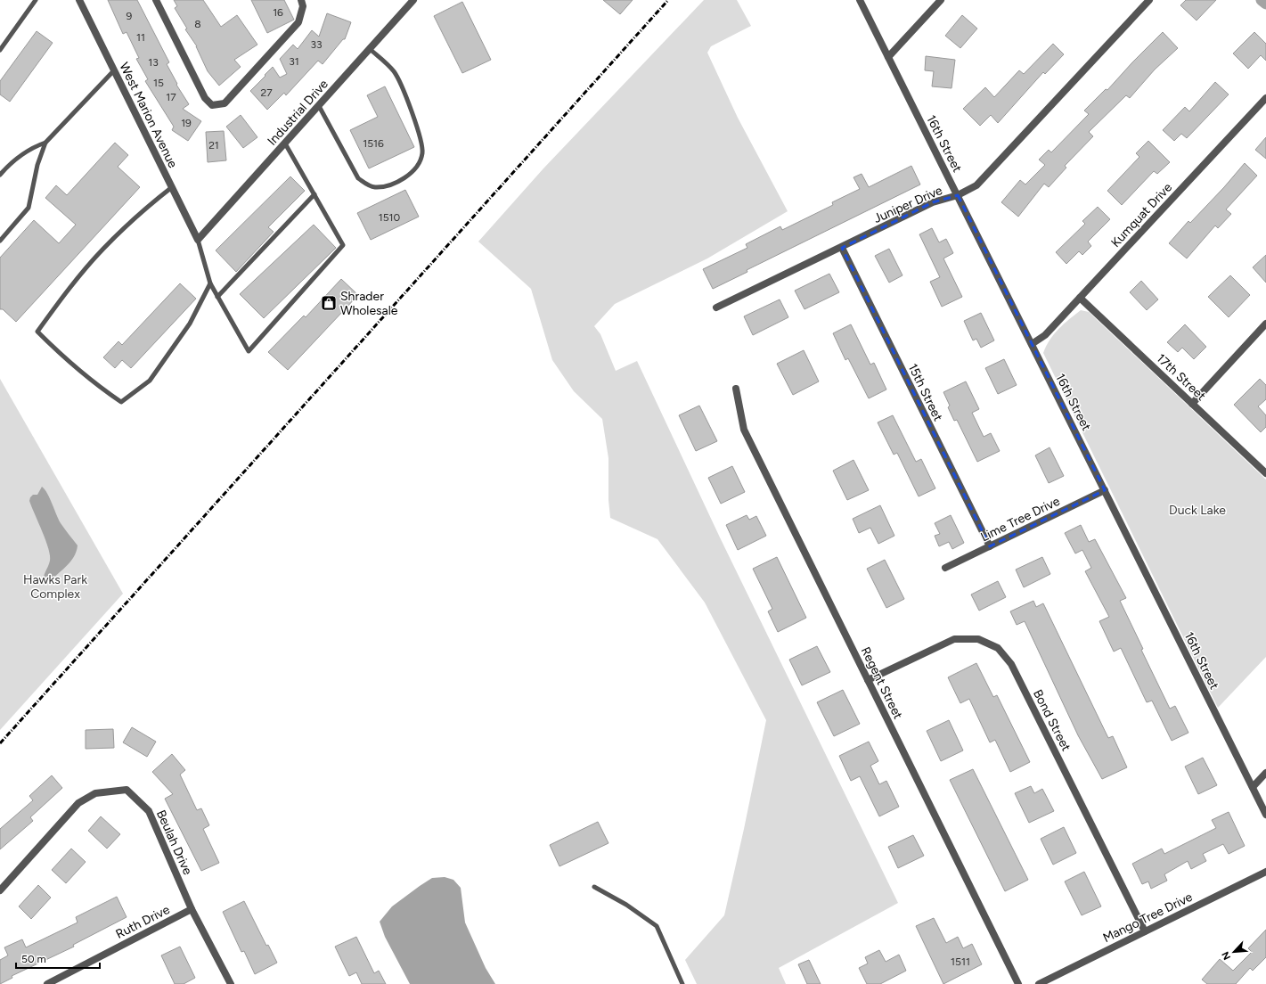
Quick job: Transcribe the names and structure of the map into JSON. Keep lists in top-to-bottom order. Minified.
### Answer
{"streets":{"street":["Industrial Drive","West Marion Avenue","16th Street","Juniper Drive","Kumquat Drive","17th Street","15th Street","Lime Tree Drive","Regent Street","Bond Street","Beulah Drive","Mango Tree Drive","Ruth Drive"]},"crossings":[["Industrial Drive","West Marion Avenue"],["16th Street","Juniper Drive"],["16th Street","Kumquat Drive"],["16th Street","Lime Tree Drive"],["Juniper Drive","15th Street"],["Kumquat Drive","17th Street"],["15th Street","Lime Tree Drive"],["Regent Street","Bond Street"],["Bond Street","Mango Tree Drive"],["Beulah Drive","Ruth Drive"]],"parks":["Duck Lake","Hawks Park Complex"],"places":{"shop":["Shrader Wholesale"]},"house_numbers":["16","9","8","11","33","31","13","15","27","17","19","1516","21","1510","1511"],"scale_bar":"50 m","north":"bottom left"}
